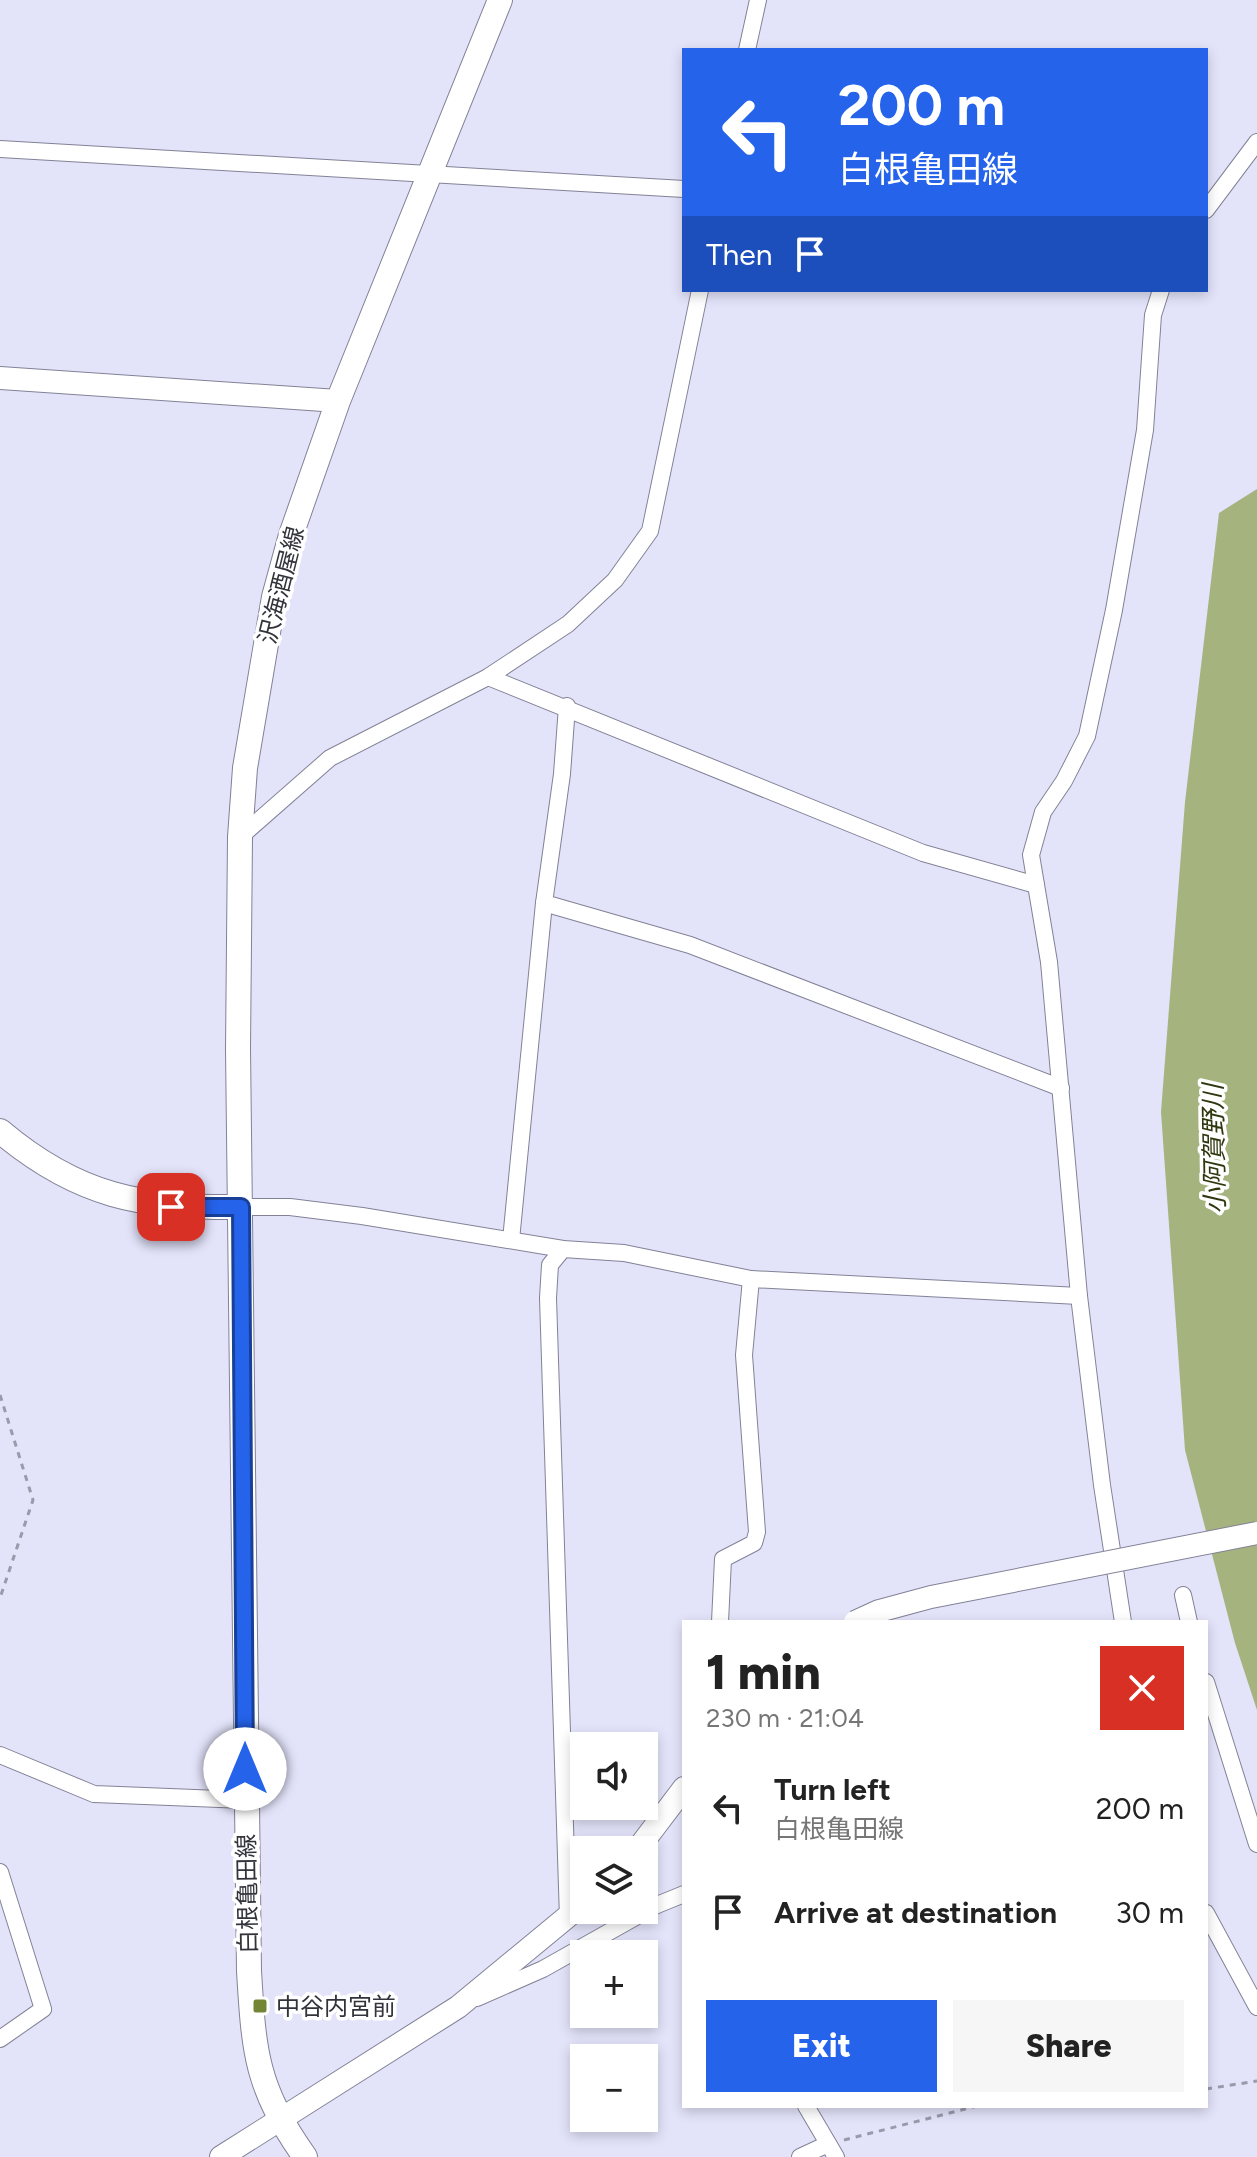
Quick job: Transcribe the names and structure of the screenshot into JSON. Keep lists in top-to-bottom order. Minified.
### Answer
{"streets":{"main road":["沢海酒屋線","白根亀田線"]},"crossings":[["沢海酒屋線","白根亀田線"]],"water":["小阿賀野川"],"places":{"transit":["中谷内宮前"]},"page":{"turn":["200 m","白根亀田線"],"then":"Then","heading":["1 min","230 m · 21:04"],"map_buttons":["+","−"],"list":[{"name":"Turn left","note":"白根亀田線","value":"200 m"},{"name":"Arrive at destination","value":"30 m"}],"buttons":["Exit","Share"]}}
